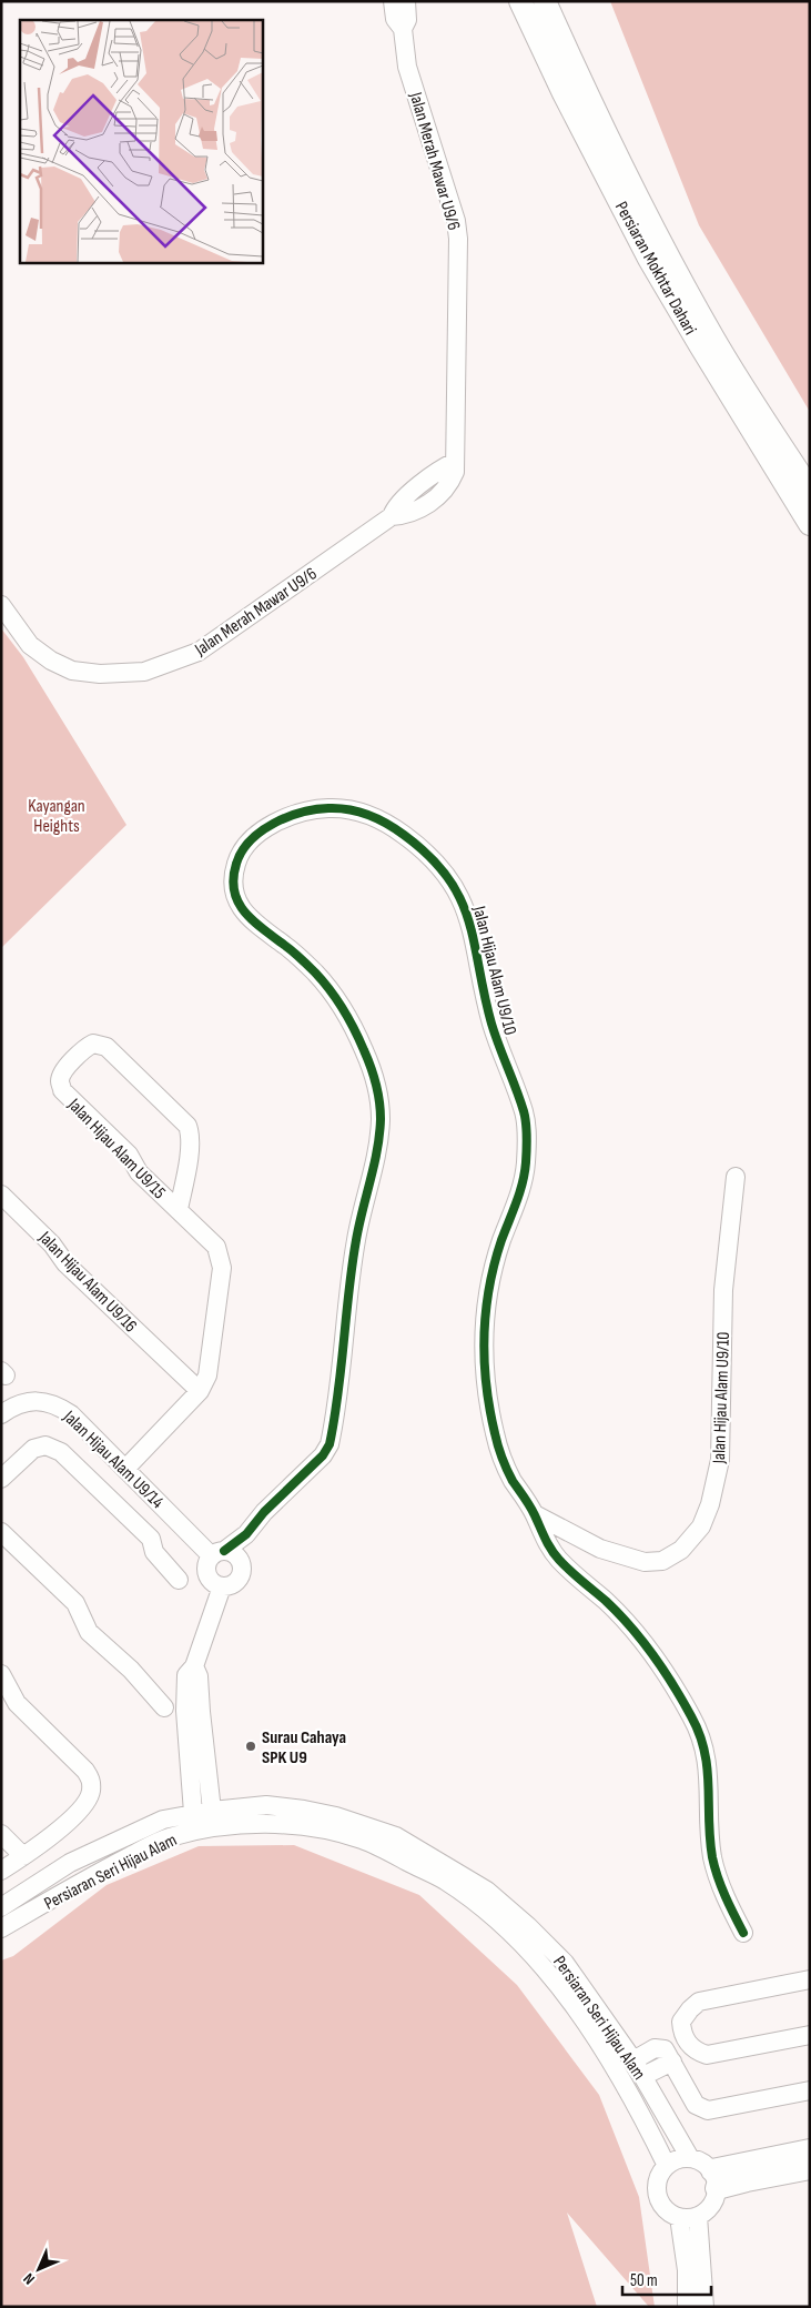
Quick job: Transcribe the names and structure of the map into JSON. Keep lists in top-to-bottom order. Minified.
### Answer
{"streets":{"main road":["Persiaran Mokhtar Dahari"],"street":["Jalan Merah Mawar U9/6","Jalan Hijau Alam U9/10","Jalan Hijau Alam U9/15","Jalan Hijau Alam U9/16","Jalan Hijau Alam U9/14","Persiaran Seri Hijau Alam"]},"crossings":[["Jalan Hijau Alam U9/10","Jalan Hijau Alam U9/14"],["Jalan Hijau Alam U9/15","Jalan Hijau Alam U9/16"],["Jalan Hijau Alam U9/15","Jalan Hijau Alam U9/14"]],"parks":["Kayangan Heights"],"places":["Surau Cahaya SPK U9"],"scale_bar":"50 m","north":"bottom left"}
